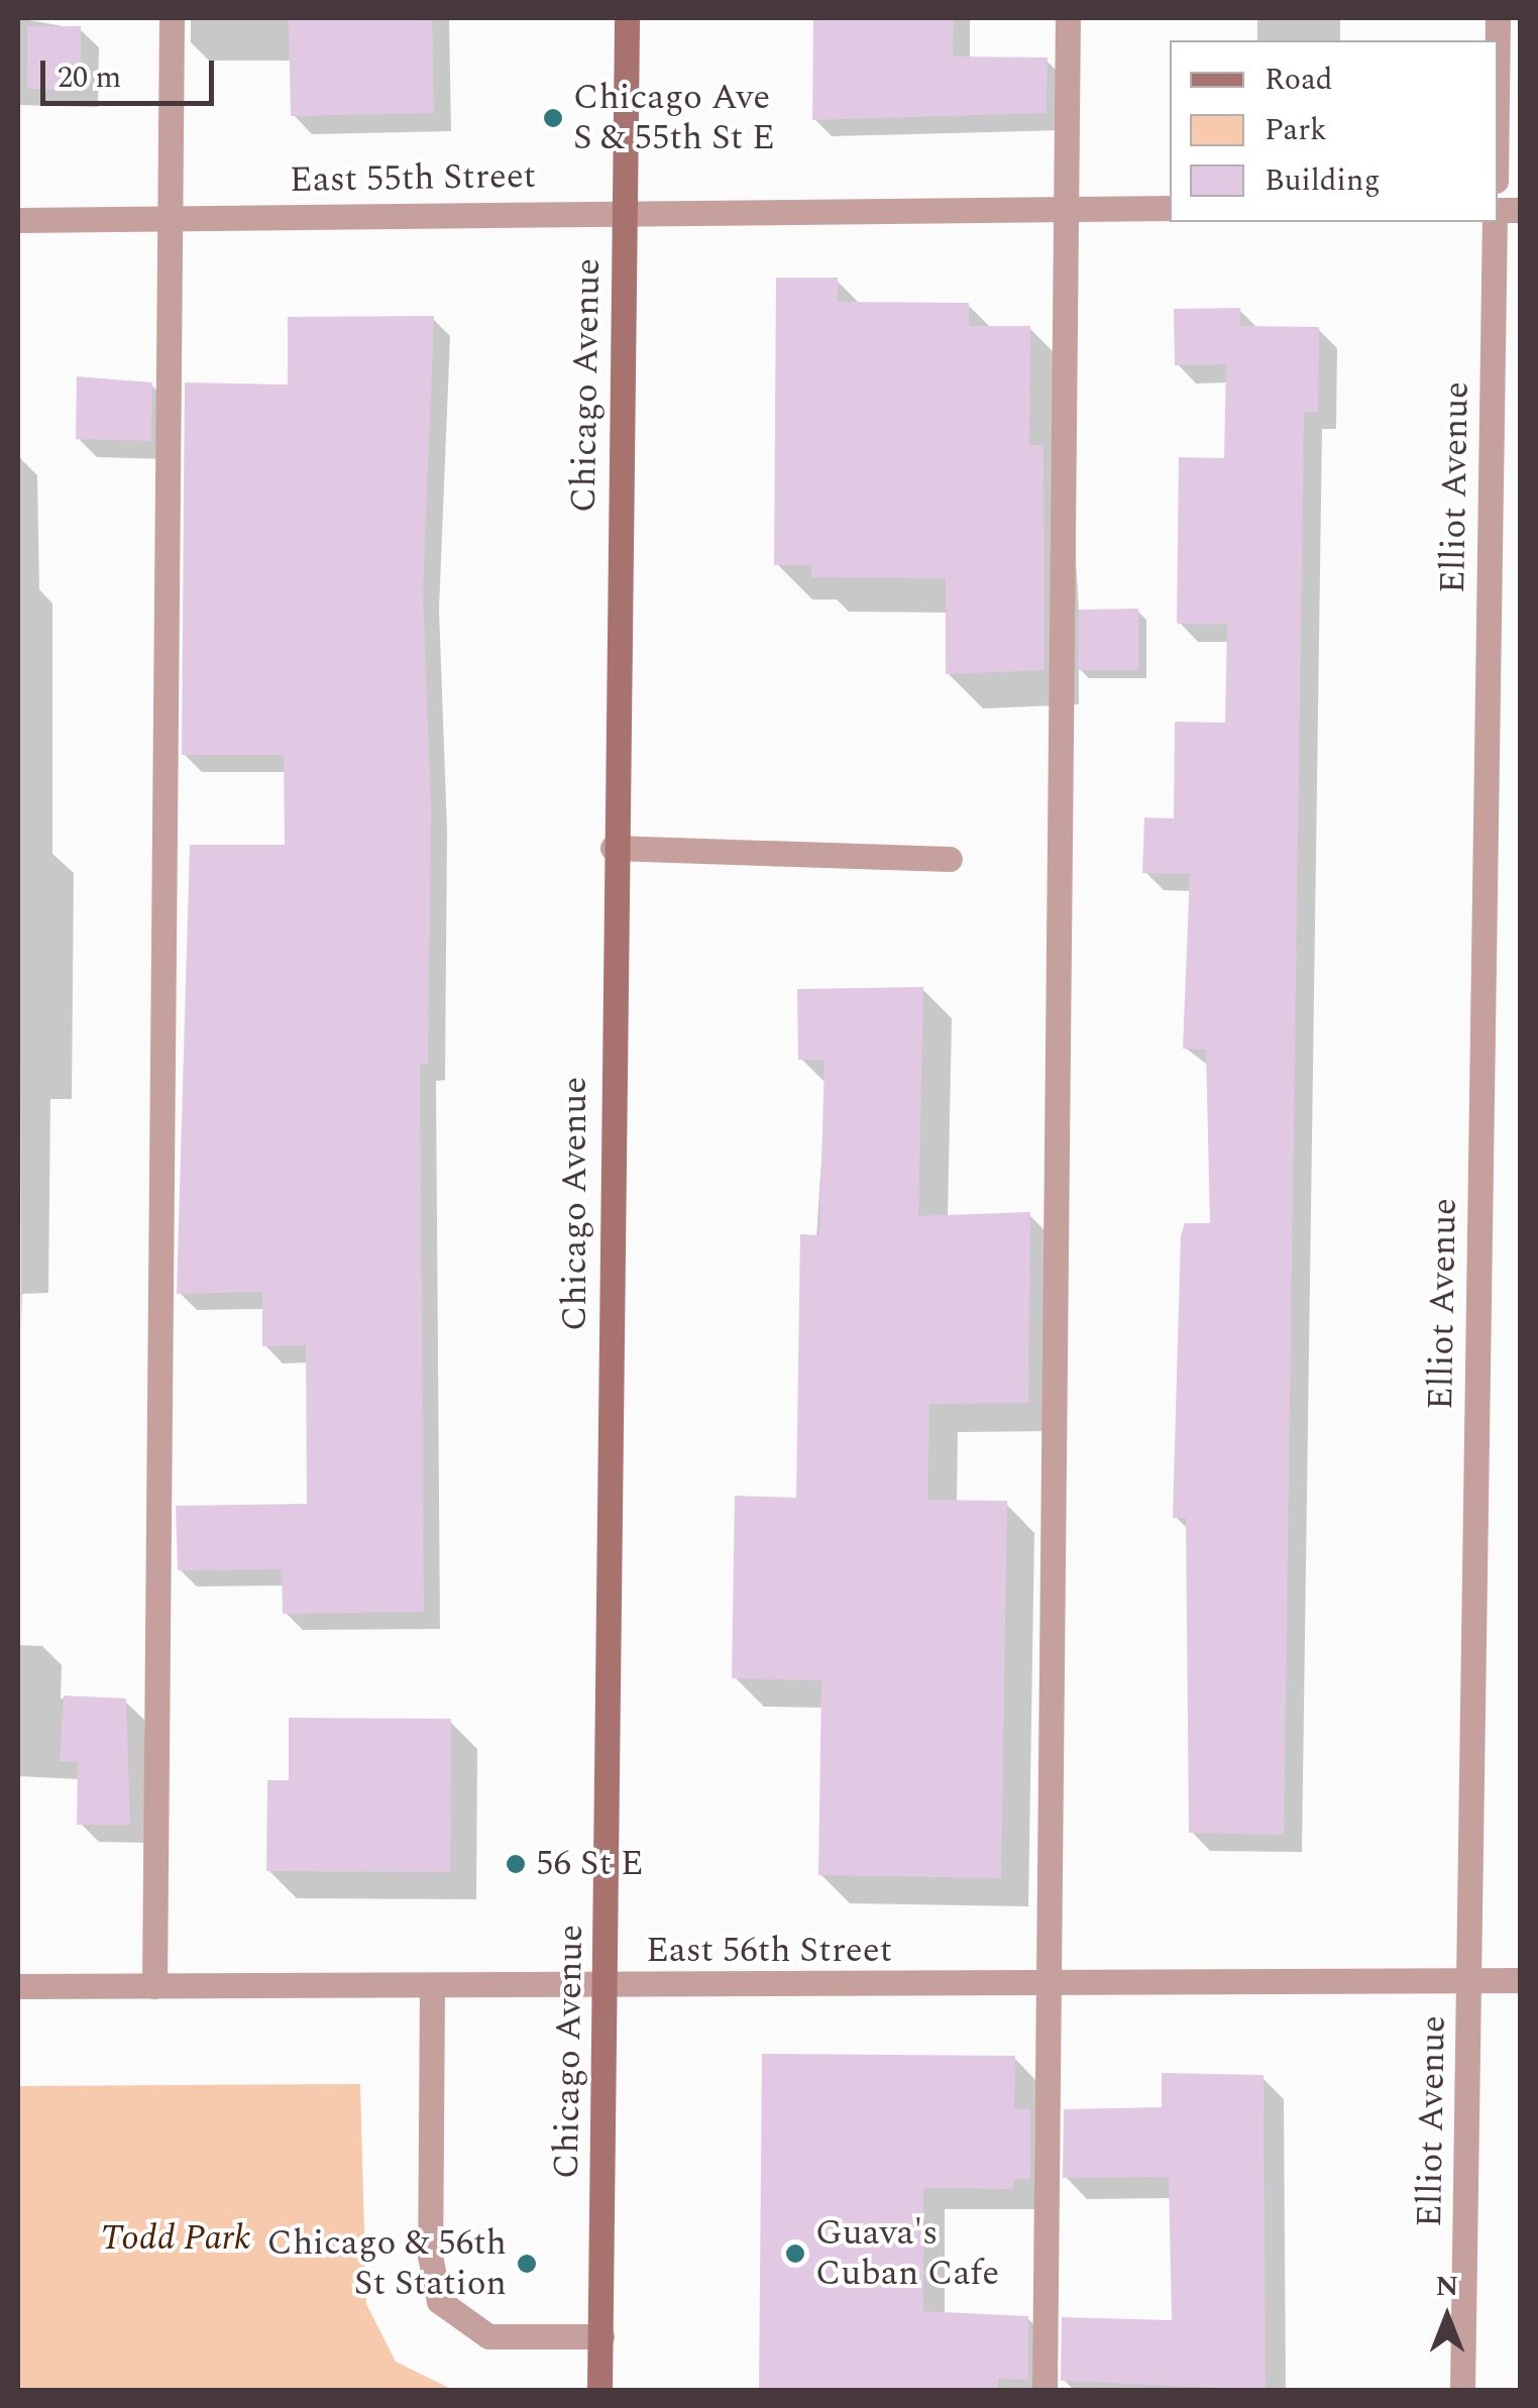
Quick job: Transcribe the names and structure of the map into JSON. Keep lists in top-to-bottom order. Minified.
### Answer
{"streets":{"street":["East 55th Street","Chicago Avenue","Elliot Avenue","East 56th Street"]},"crossings":[["East 55th Street","Chicago Avenue"],["Chicago Avenue","East 56th Street"],["Elliot Avenue","East 56th Street"]],"parks":["Todd Park"],"places":["Chicago Ave S & 55th St E","56 St E","Guava's Cuban Cafe","Chicago & 56th St Station"],"legend":["Road","Park","Building"],"scale_bar":"20 m","north":"top"}
